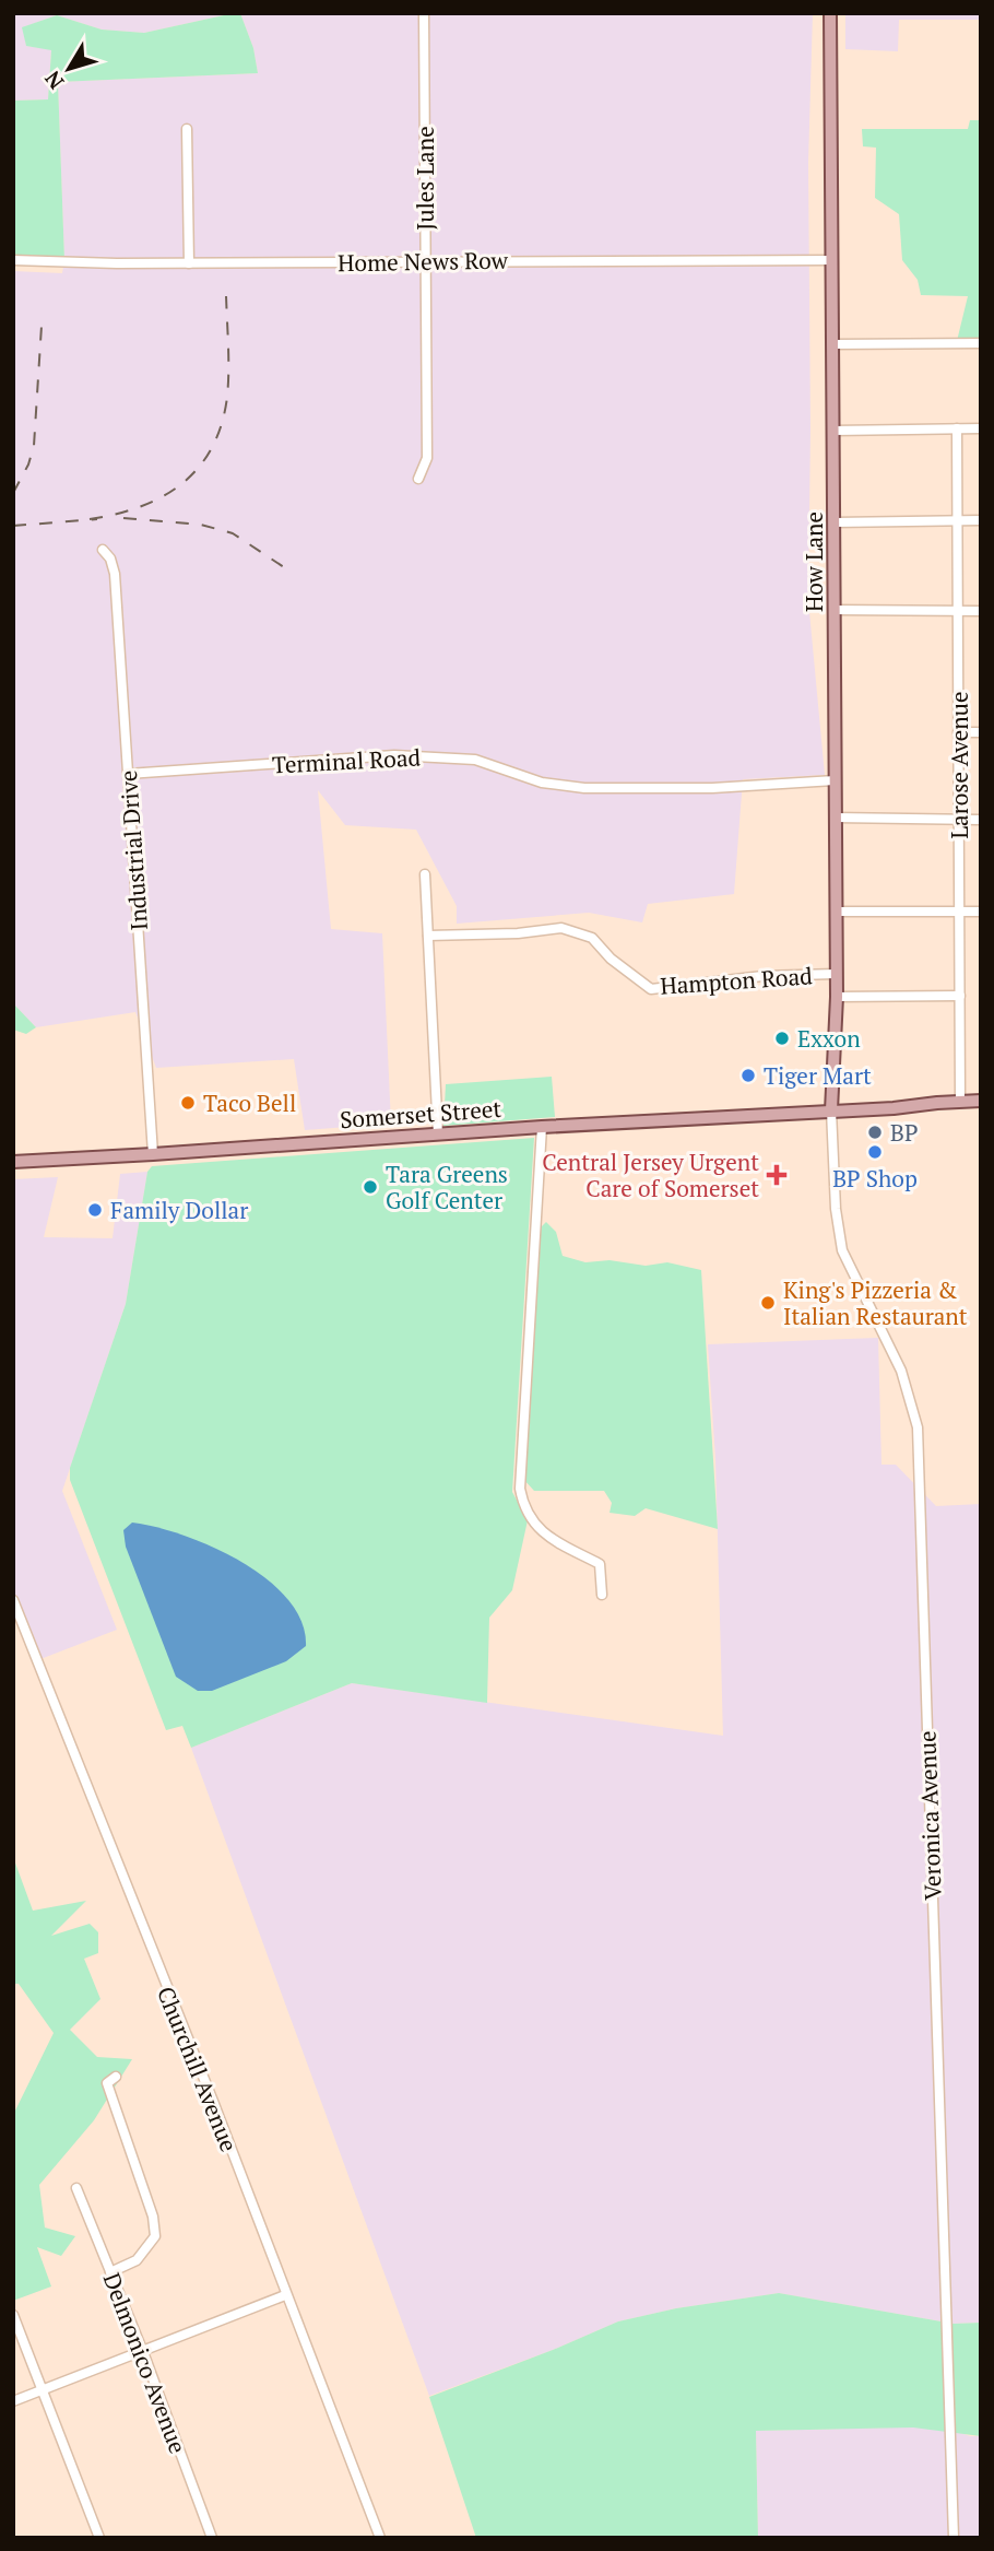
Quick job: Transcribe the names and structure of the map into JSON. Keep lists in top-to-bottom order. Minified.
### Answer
{"streets":{"main road":["How Lane","Somerset Street"],"street":["Jules Lane","Home News Row","Terminal Road","Larose Avenue","Industrial Drive","Hampton Road","Veronica Avenue","Churchill Avenue","Delmonico Avenue"]},"crossings":[["Jules Lane","Home News Row"],["Home News Row","How Lane"],["How Lane","Terminal Road"],["How Lane","Hampton Road"],["How Lane","Somerset Street"],["How Lane","Veronica Avenue"],["Terminal Road","Industrial Drive"],["Larose Avenue","Somerset Street"],["Industrial Drive","Somerset Street"],["Somerset Street","Veronica Avenue"]],"places":{"other":["Exxon","Tiger Mart","Taco Bell","BP","BP Shop","Tara Greens Golf Center","Family Dollar","King's Pizzeria & Italian Restaurant"],"health":["Central Jersey Urgent Care of Somerset"]},"north":"bottom left"}
